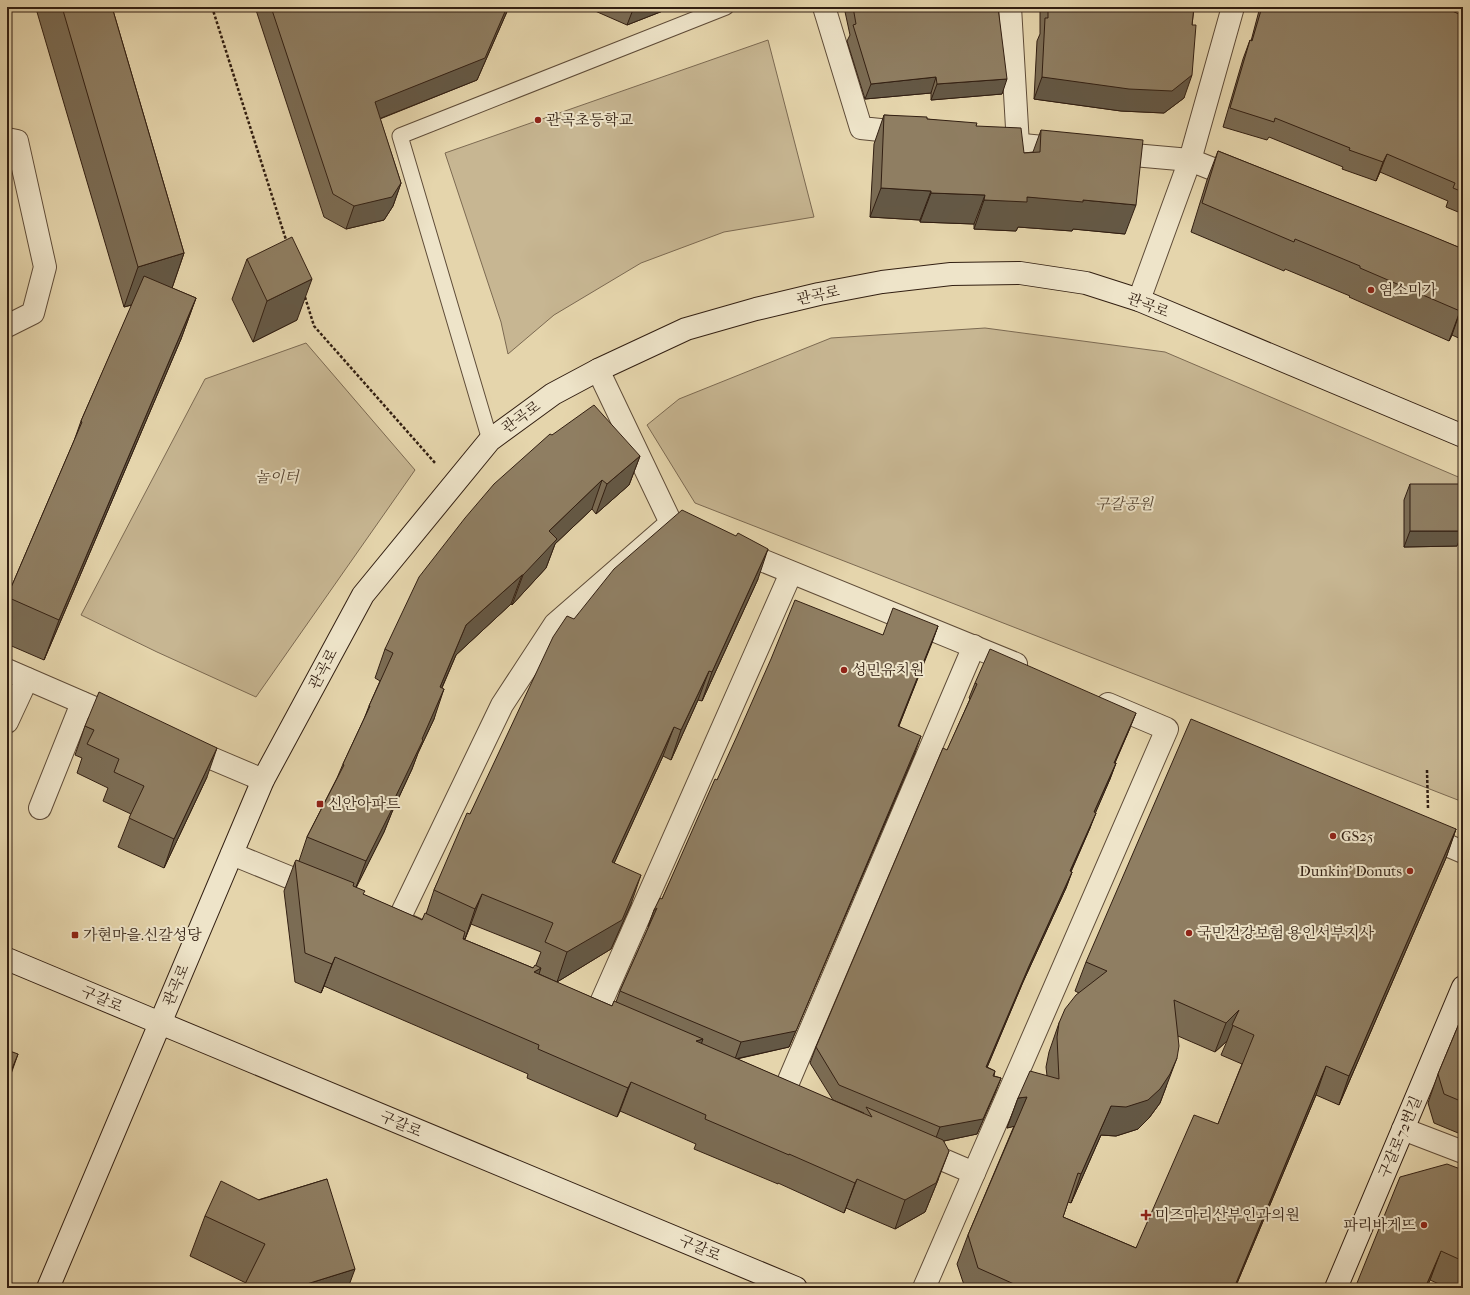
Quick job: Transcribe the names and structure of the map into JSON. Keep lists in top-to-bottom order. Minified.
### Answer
{"streets":{"street":["관곡로","구갈로","구갈로72번길"]},"crossings":[["관곡로","구갈로"]],"parks":["놀이터","구갈공원"],"places":{"other":["관곡초등학교","염소미가","성민유치원","GS25","Dunkin' Donuts","국민건강보험 용인서부지사","파리바게뜨"],"transit":["신안아파트","가현마을.신갈성당"],"health":["미즈마리산부인과의원"]}}
